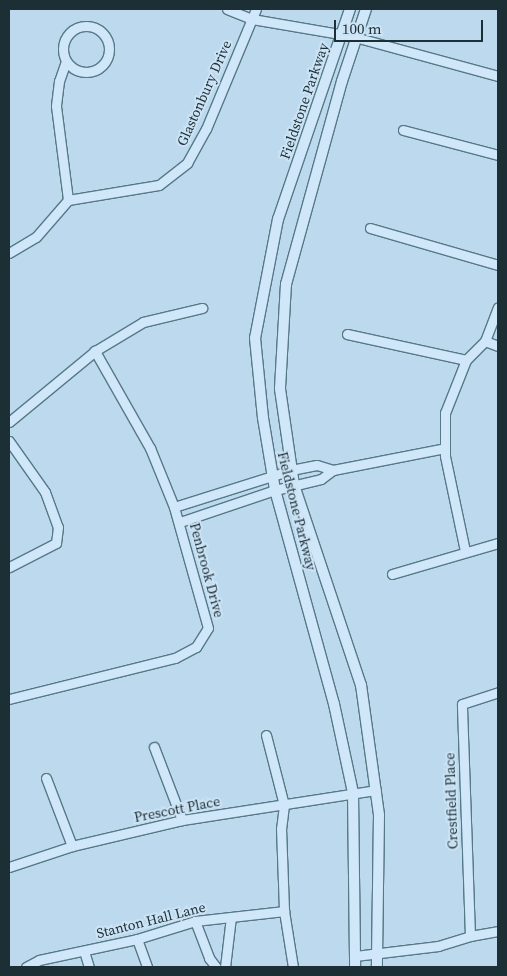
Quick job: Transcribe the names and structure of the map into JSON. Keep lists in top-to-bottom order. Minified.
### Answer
{"streets":{"street":["Glastonbury Drive","Fieldstone Parkway","Penbrook Drive","Crestfield Place","Prescott Place","Stanton Hall Lane"]},"crossings":[["Fieldstone Parkway","Prescott Place"]],"scale_bar":"100 m"}
